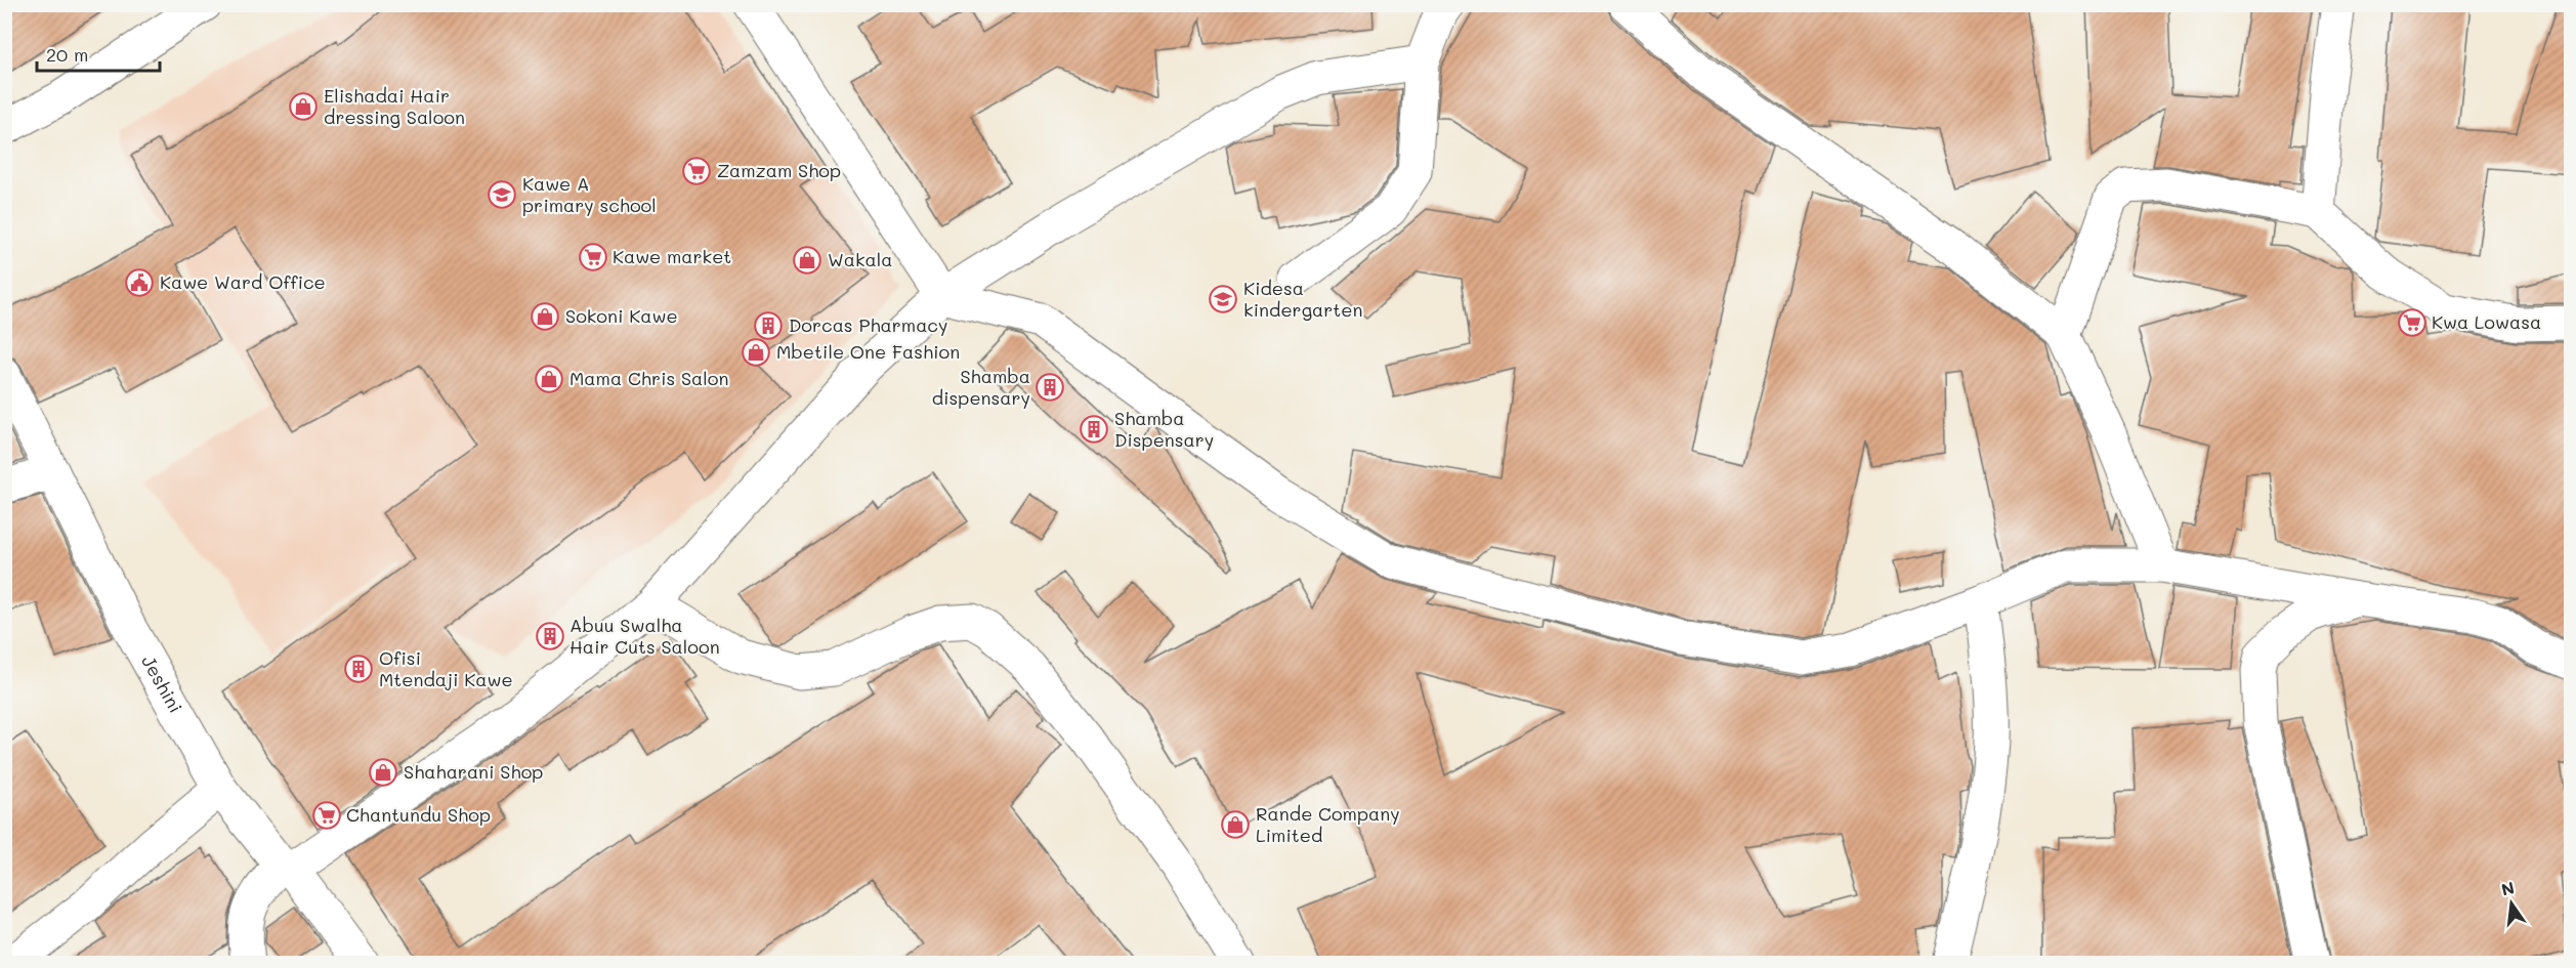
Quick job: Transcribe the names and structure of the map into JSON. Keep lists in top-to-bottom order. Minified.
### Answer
{"streets":{"street":["Jeshini"]},"places":{"shop":["Elishadai Hair dressing Saloon","Wakala","Sokoni Kawe","Mbetile One Fashion","Mama Chris Salon","Shaharani Shop","Rande Company Limited"],"supermarket":["Zamzam Shop","Kawe market","Kwa Lowasa","Chantundu Shop"],"school or university":["Kawe A primary school","Kidesa kindergarten"],"public building":["Kawe Ward Office"],"building":["Dorcas Pharmacy","Shamba dispensary","Shamba Dispensary","Abuu Swalha Hair Cuts Saloon","Ofisi Mtendaji Kawe"]},"scale_bar":"20 m","north":"top"}
